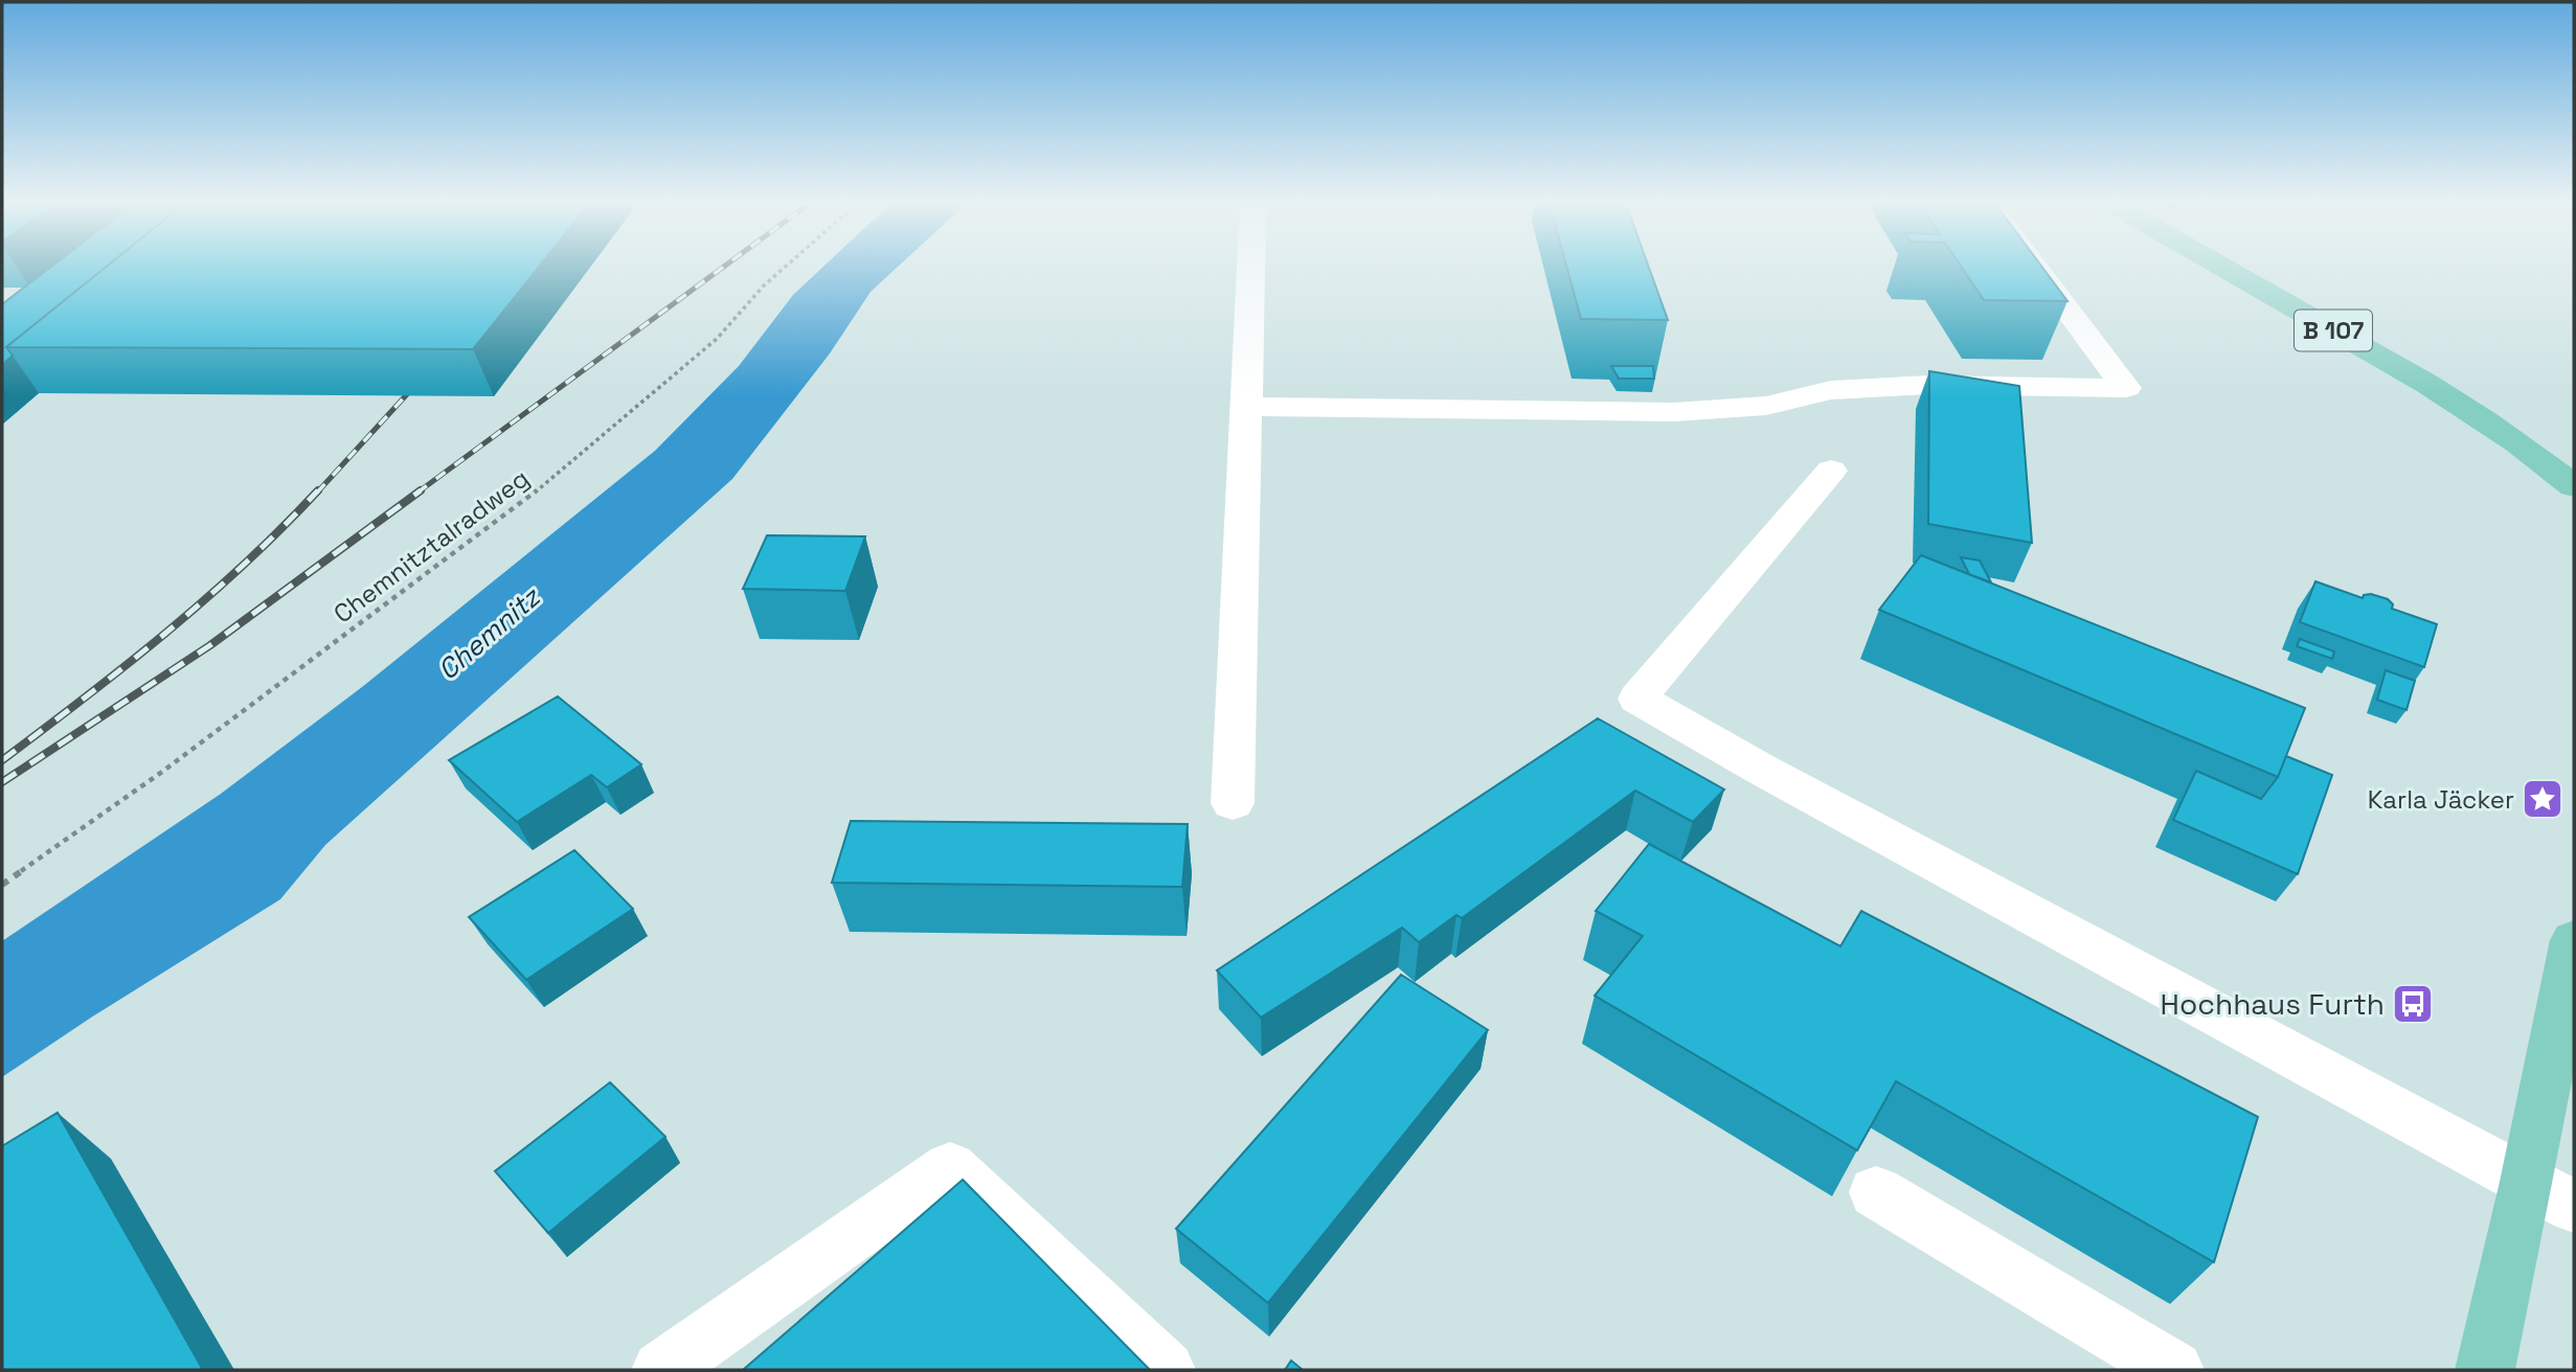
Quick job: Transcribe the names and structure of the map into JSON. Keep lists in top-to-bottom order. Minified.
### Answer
{"streets":{"main road":["B 107"],"path":["Chemnitztalradweg"]},"water":["Chemnitz"],"places":{"place":["Karla Jäcker"],"bus stop":["Hochhaus Furth"]}}
